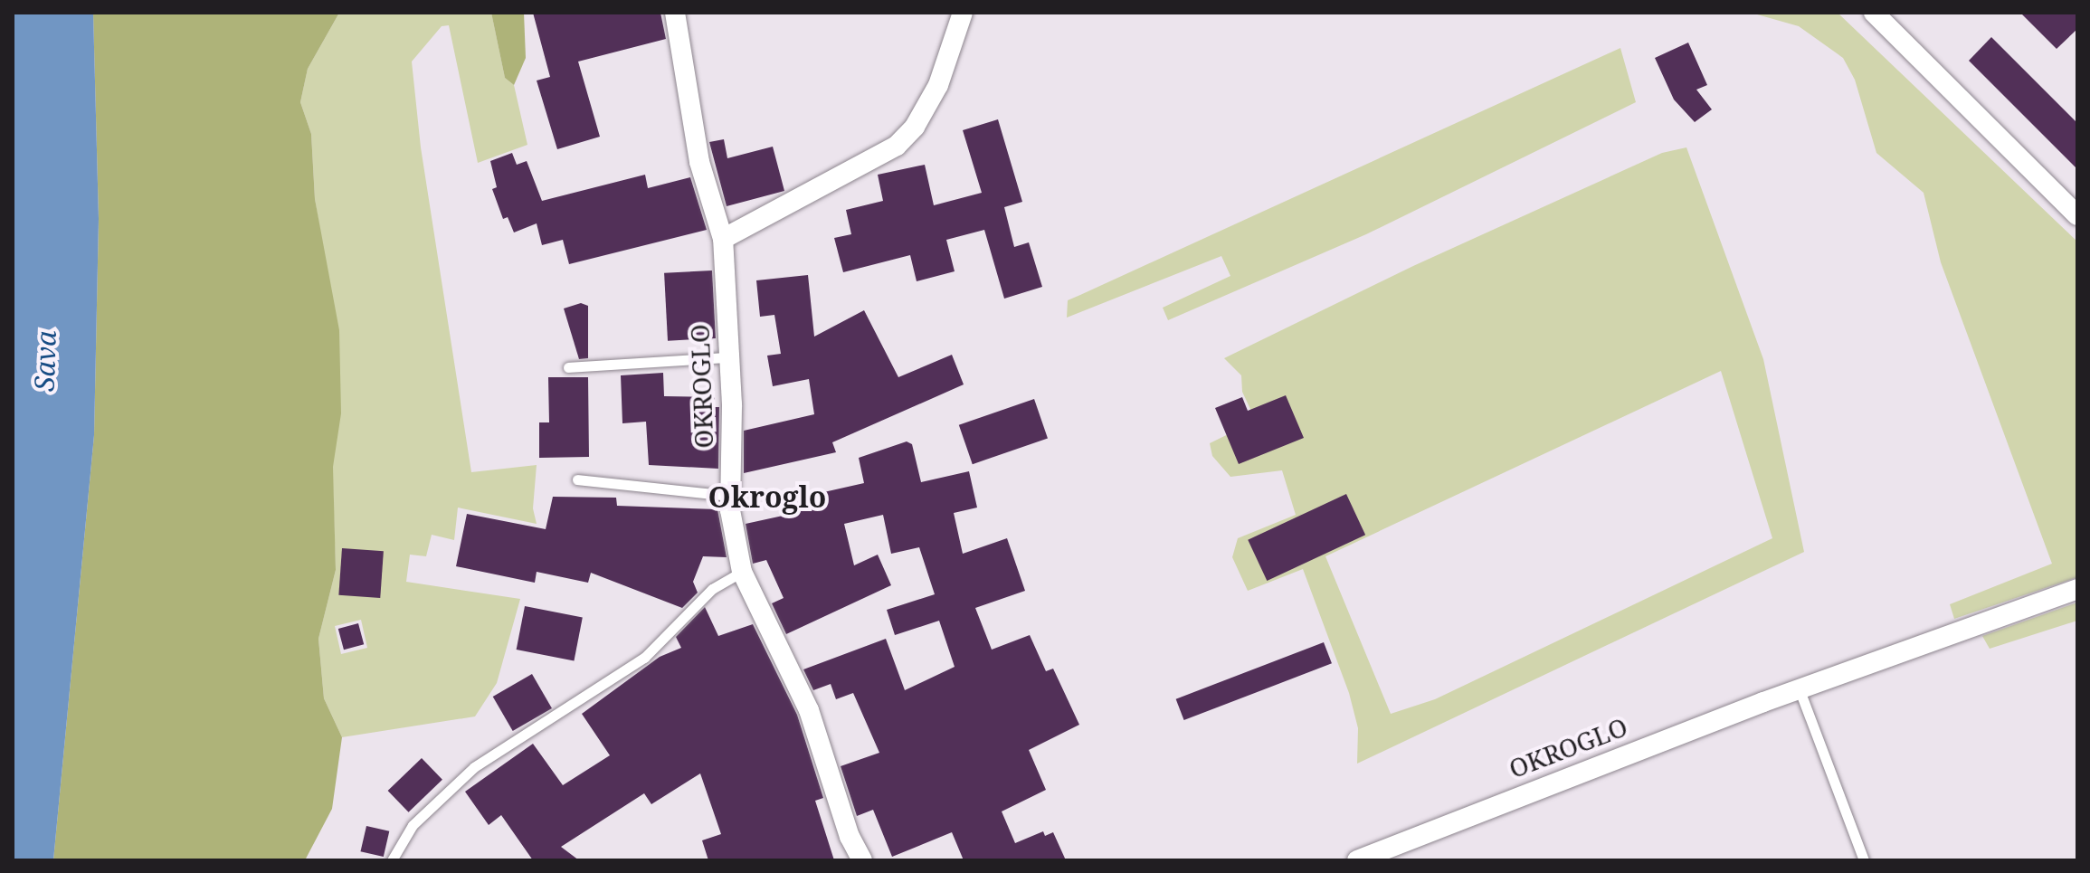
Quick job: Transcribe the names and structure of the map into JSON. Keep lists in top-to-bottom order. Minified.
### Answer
{"streets":{"street":["OKROGLO"]},"districts":["Okroglo"],"water":["Sava"]}
